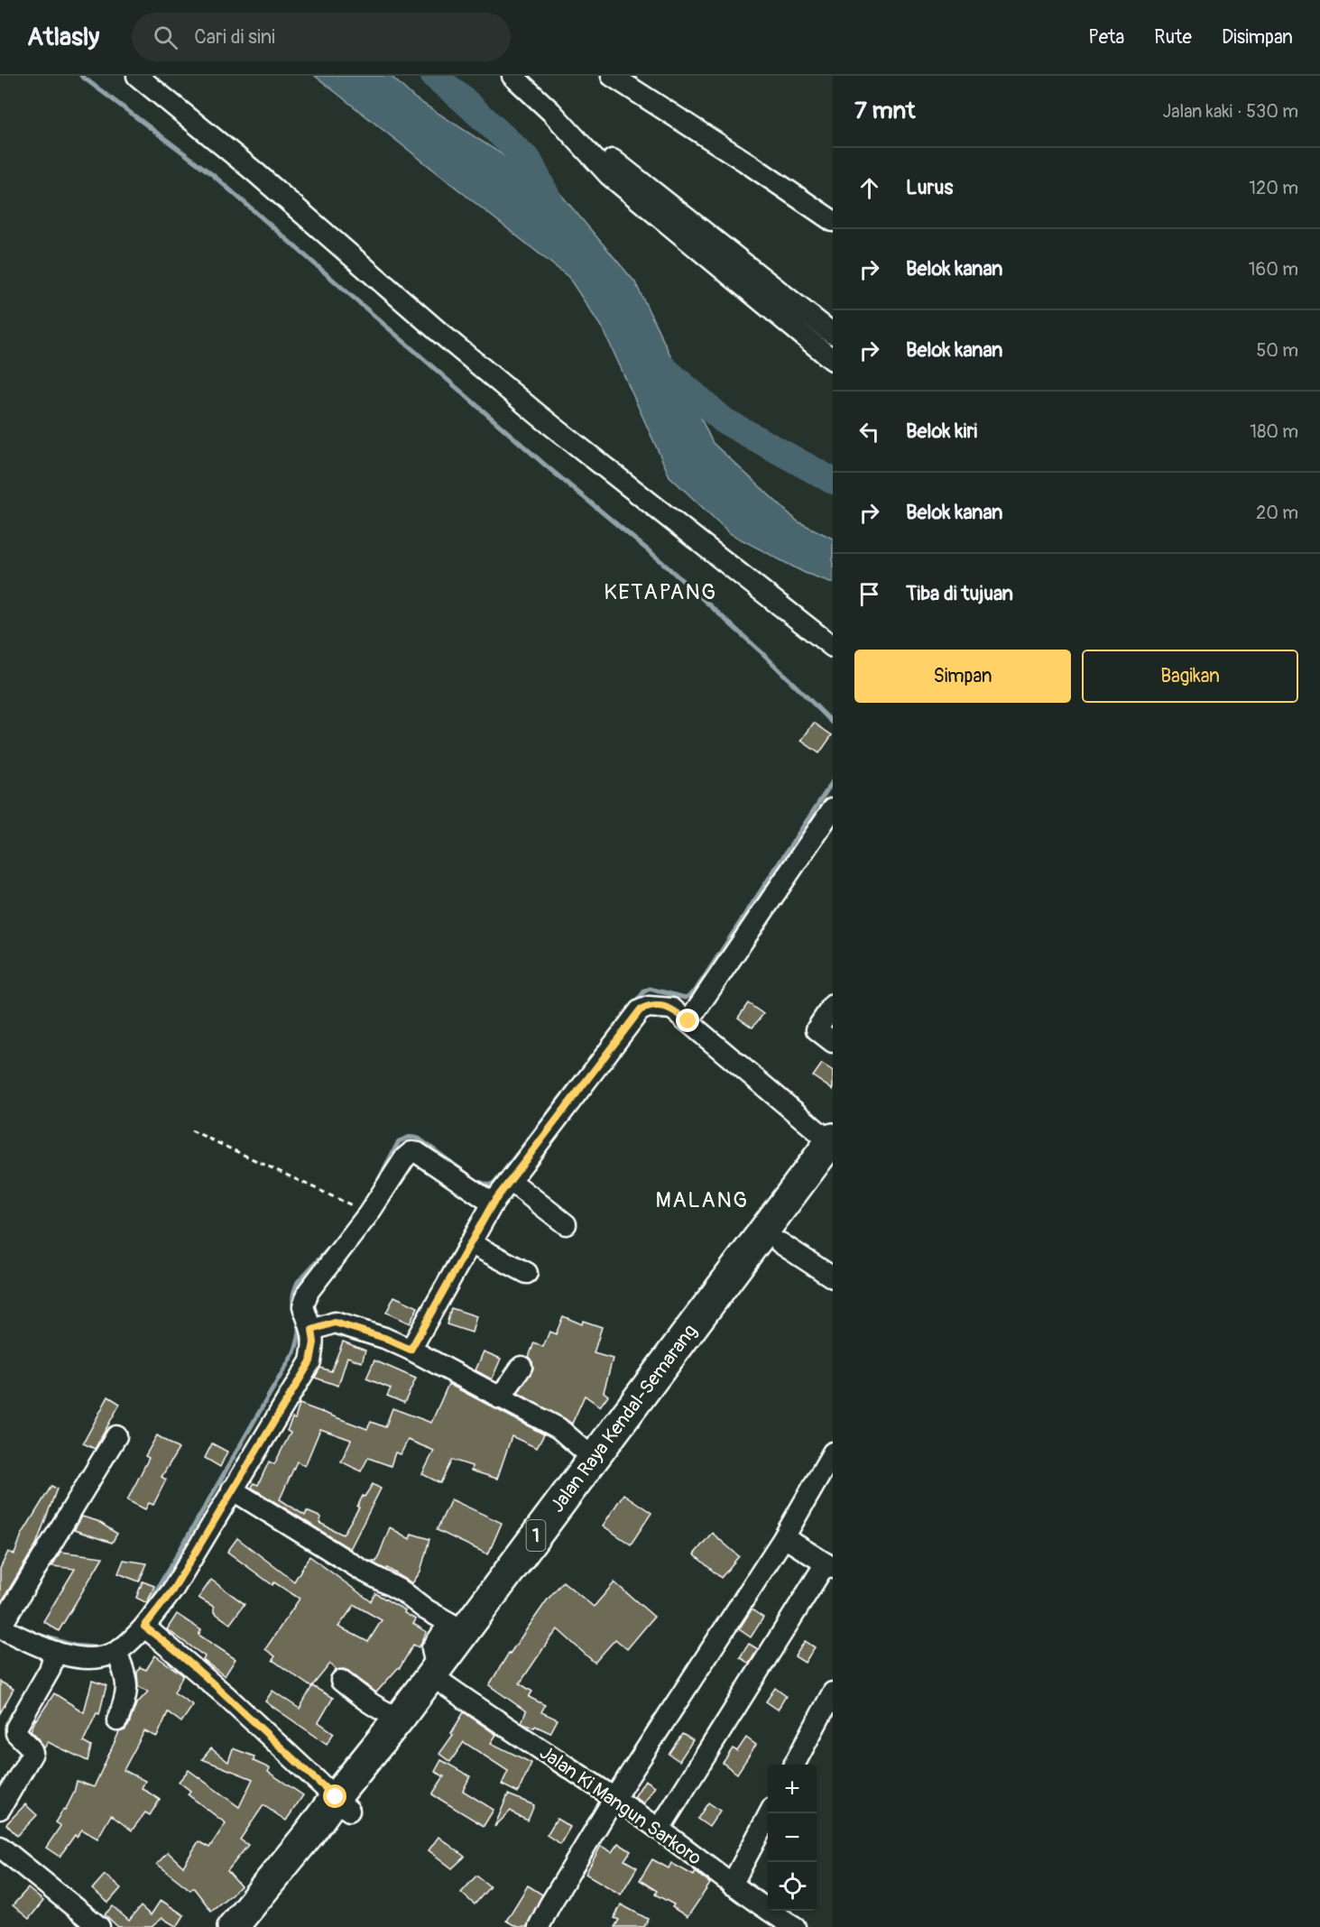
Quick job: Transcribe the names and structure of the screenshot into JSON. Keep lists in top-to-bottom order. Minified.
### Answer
{"streets":{"highway":["Jalan Raya Kendal-Semarang","1"],"street":["Jalan Ki Mangun Sarkoro"]},"crossings":[["Jalan Raya Kendal-Semarang","Jalan Ki Mangun Sarkoro"]],"districts":["KETAPANG","MALANG"],"page":{"header":"Atlasly","search":"Cari di sini","nav":["Peta","Rute","Disimpan"],"heading":["7 mnt","Jalan kaki · 530 m"],"list":[["Lurus","120 m"],["Belok kanan","160 m"],["Belok kanan","50 m"],["Belok kiri","180 m"],["Belok kanan","20 m"],"Tiba di tujuan"],"buttons":["Simpan","Bagikan"],"map_buttons":["+","−"]}}
